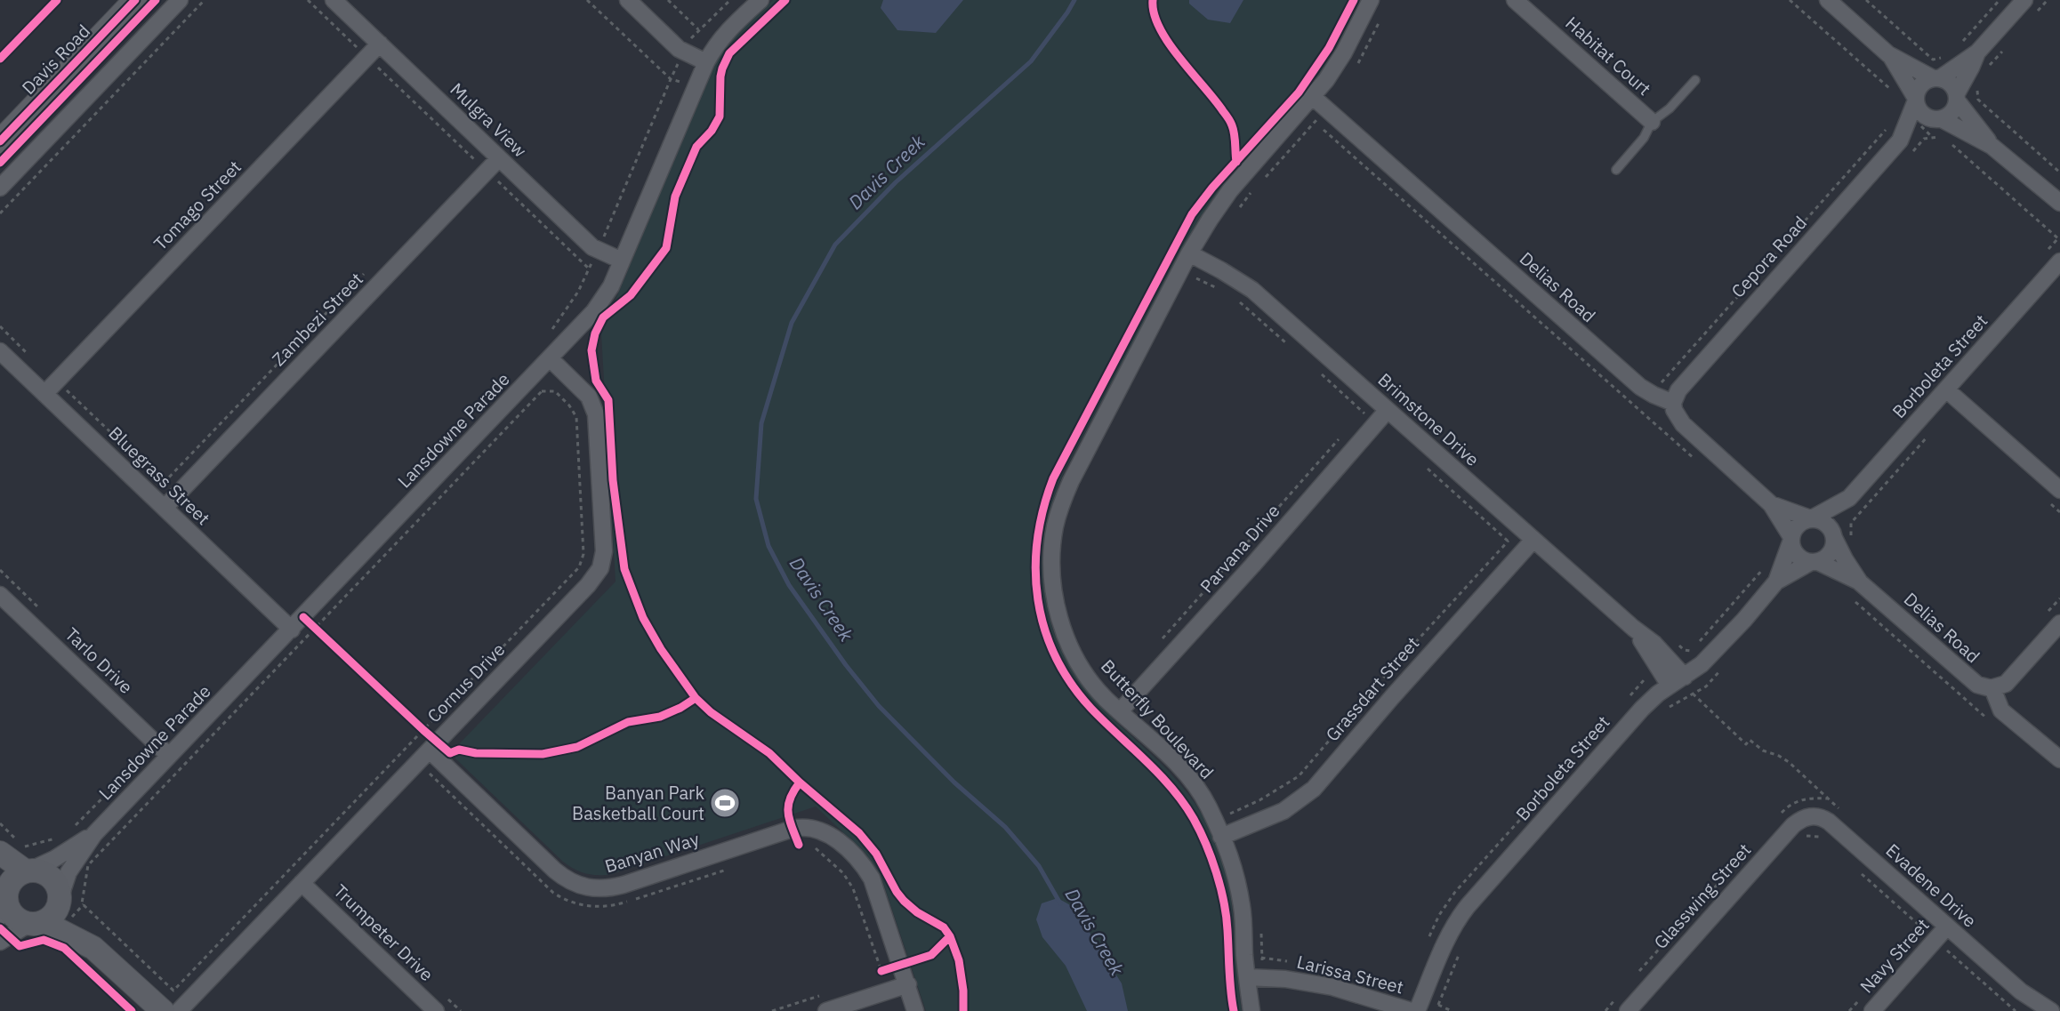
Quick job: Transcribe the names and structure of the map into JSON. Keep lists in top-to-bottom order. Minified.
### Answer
{"streets":{"street":["Habitat Court","Davis Road","Mulgra View","Tomago Street","Cepora Road","Delias Road","Zambezi Street","Borboleta Street","Brimstone Drive","Lansdowne Parade","Bluegrass Street","Parvana Drive","Tarlo Drive","Cornus Drive","Grassdart Street","Butterfly Boulevard","Banyan Way","Evadene Drive","Glasswing Street","Trumpeter Drive","Navy Street","Larissa Street"]},"crossings":[["Mulgra View","Tomago Street"],["Mulgra View","Zambezi Street"],["Mulgra View","Lansdowne Parade"],["Tomago Street","Bluegrass Street"],["Cepora Road","Delias Road"],["Delias Road","Borboleta Street"],["Delias Road","Butterfly Boulevard"],["Zambezi Street","Bluegrass Street"],["Borboleta Street","Brimstone Drive"],["Brimstone Drive","Parvana Drive"],["Brimstone Drive","Grassdart Street"],["Brimstone Drive","Butterfly Boulevard"],["Lansdowne Parade","Bluegrass Street"],["Lansdowne Parade","Tarlo Drive"],["Lansdowne Parade","Cornus Drive"],["Parvana Drive","Butterfly Boulevard"],["Cornus Drive","Banyan Way"],["Cornus Drive","Trumpeter Drive"],["Grassdart Street","Butterfly Boulevard"],["Butterfly Boulevard","Larissa Street"],["Evadene Drive","Glasswing Street"],["Evadene Drive","Navy Street"]],"water":["Davis Creek"],"places":{"sports":["Banyan Park Basketball Court"]}}
